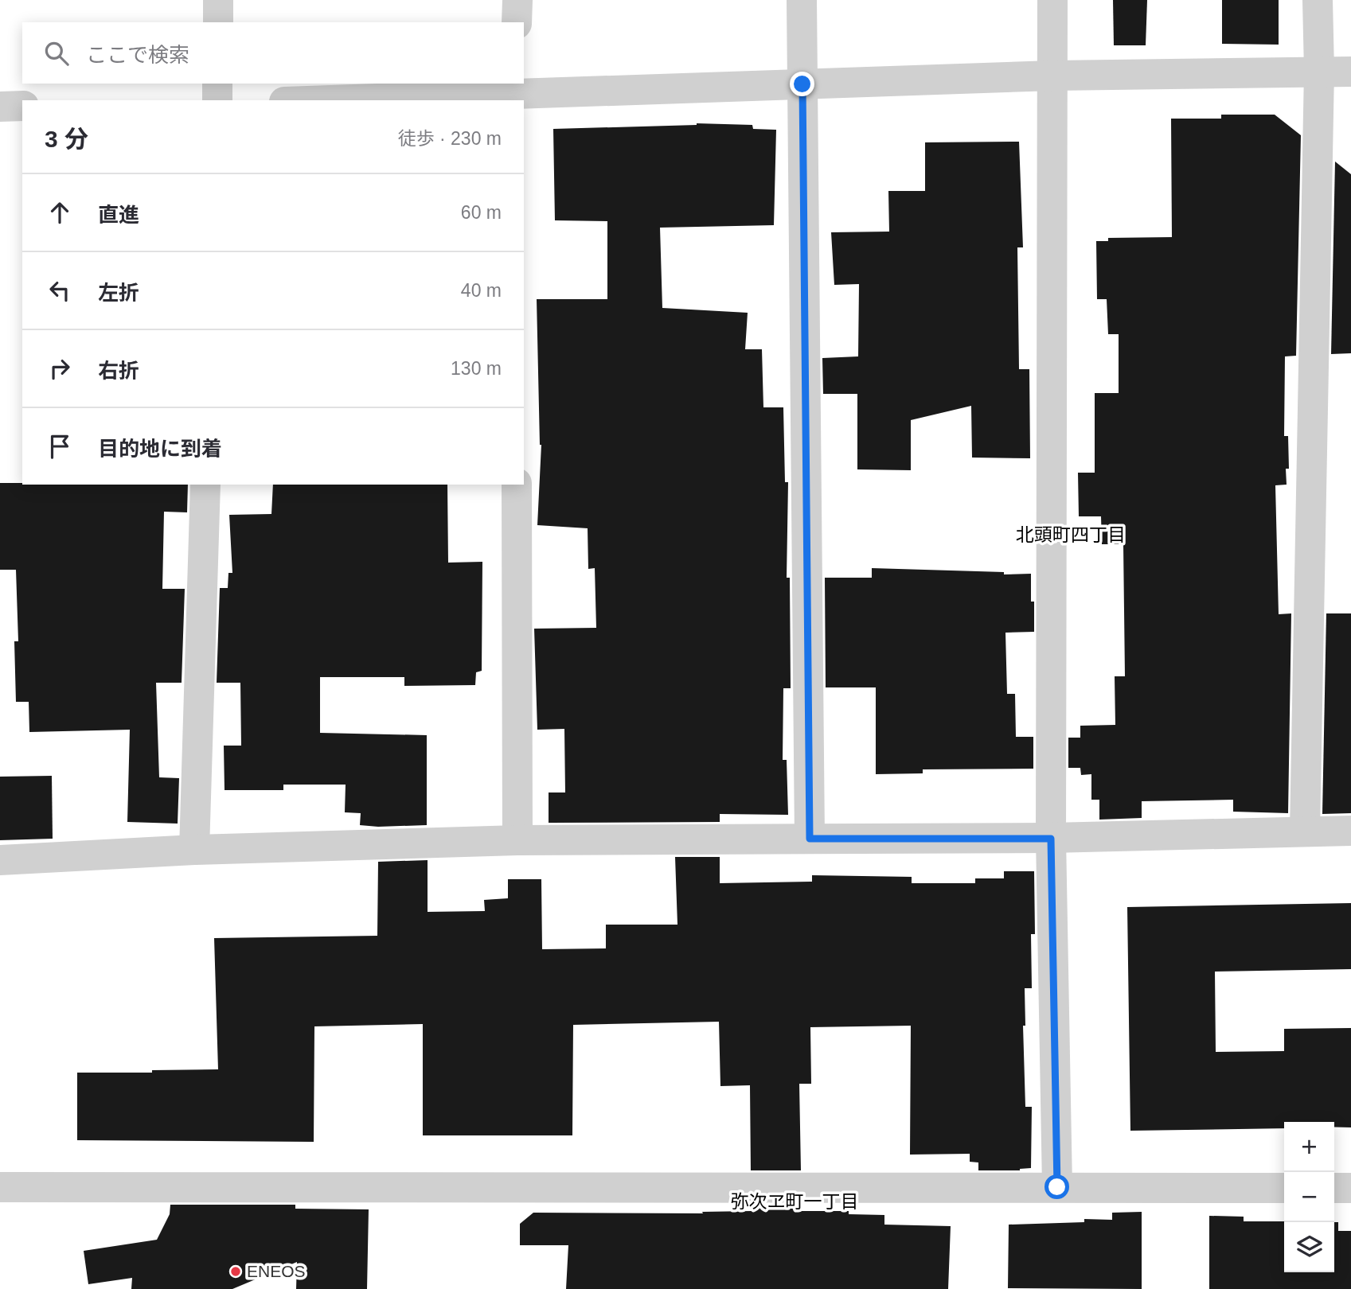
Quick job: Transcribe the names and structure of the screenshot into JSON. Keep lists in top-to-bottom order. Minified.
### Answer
{"districts":["北頭町四丁目","弥次ヱ町一丁目"],"places":["ENEOS"],"page":{"search":"ここで検索","heading":["3 分","徒歩 · 230 m"],"list":[["直進","60 m"],["左折","40 m"],["右折","130 m"],"目的地に到着"],"map_buttons":["+","−"]}}
